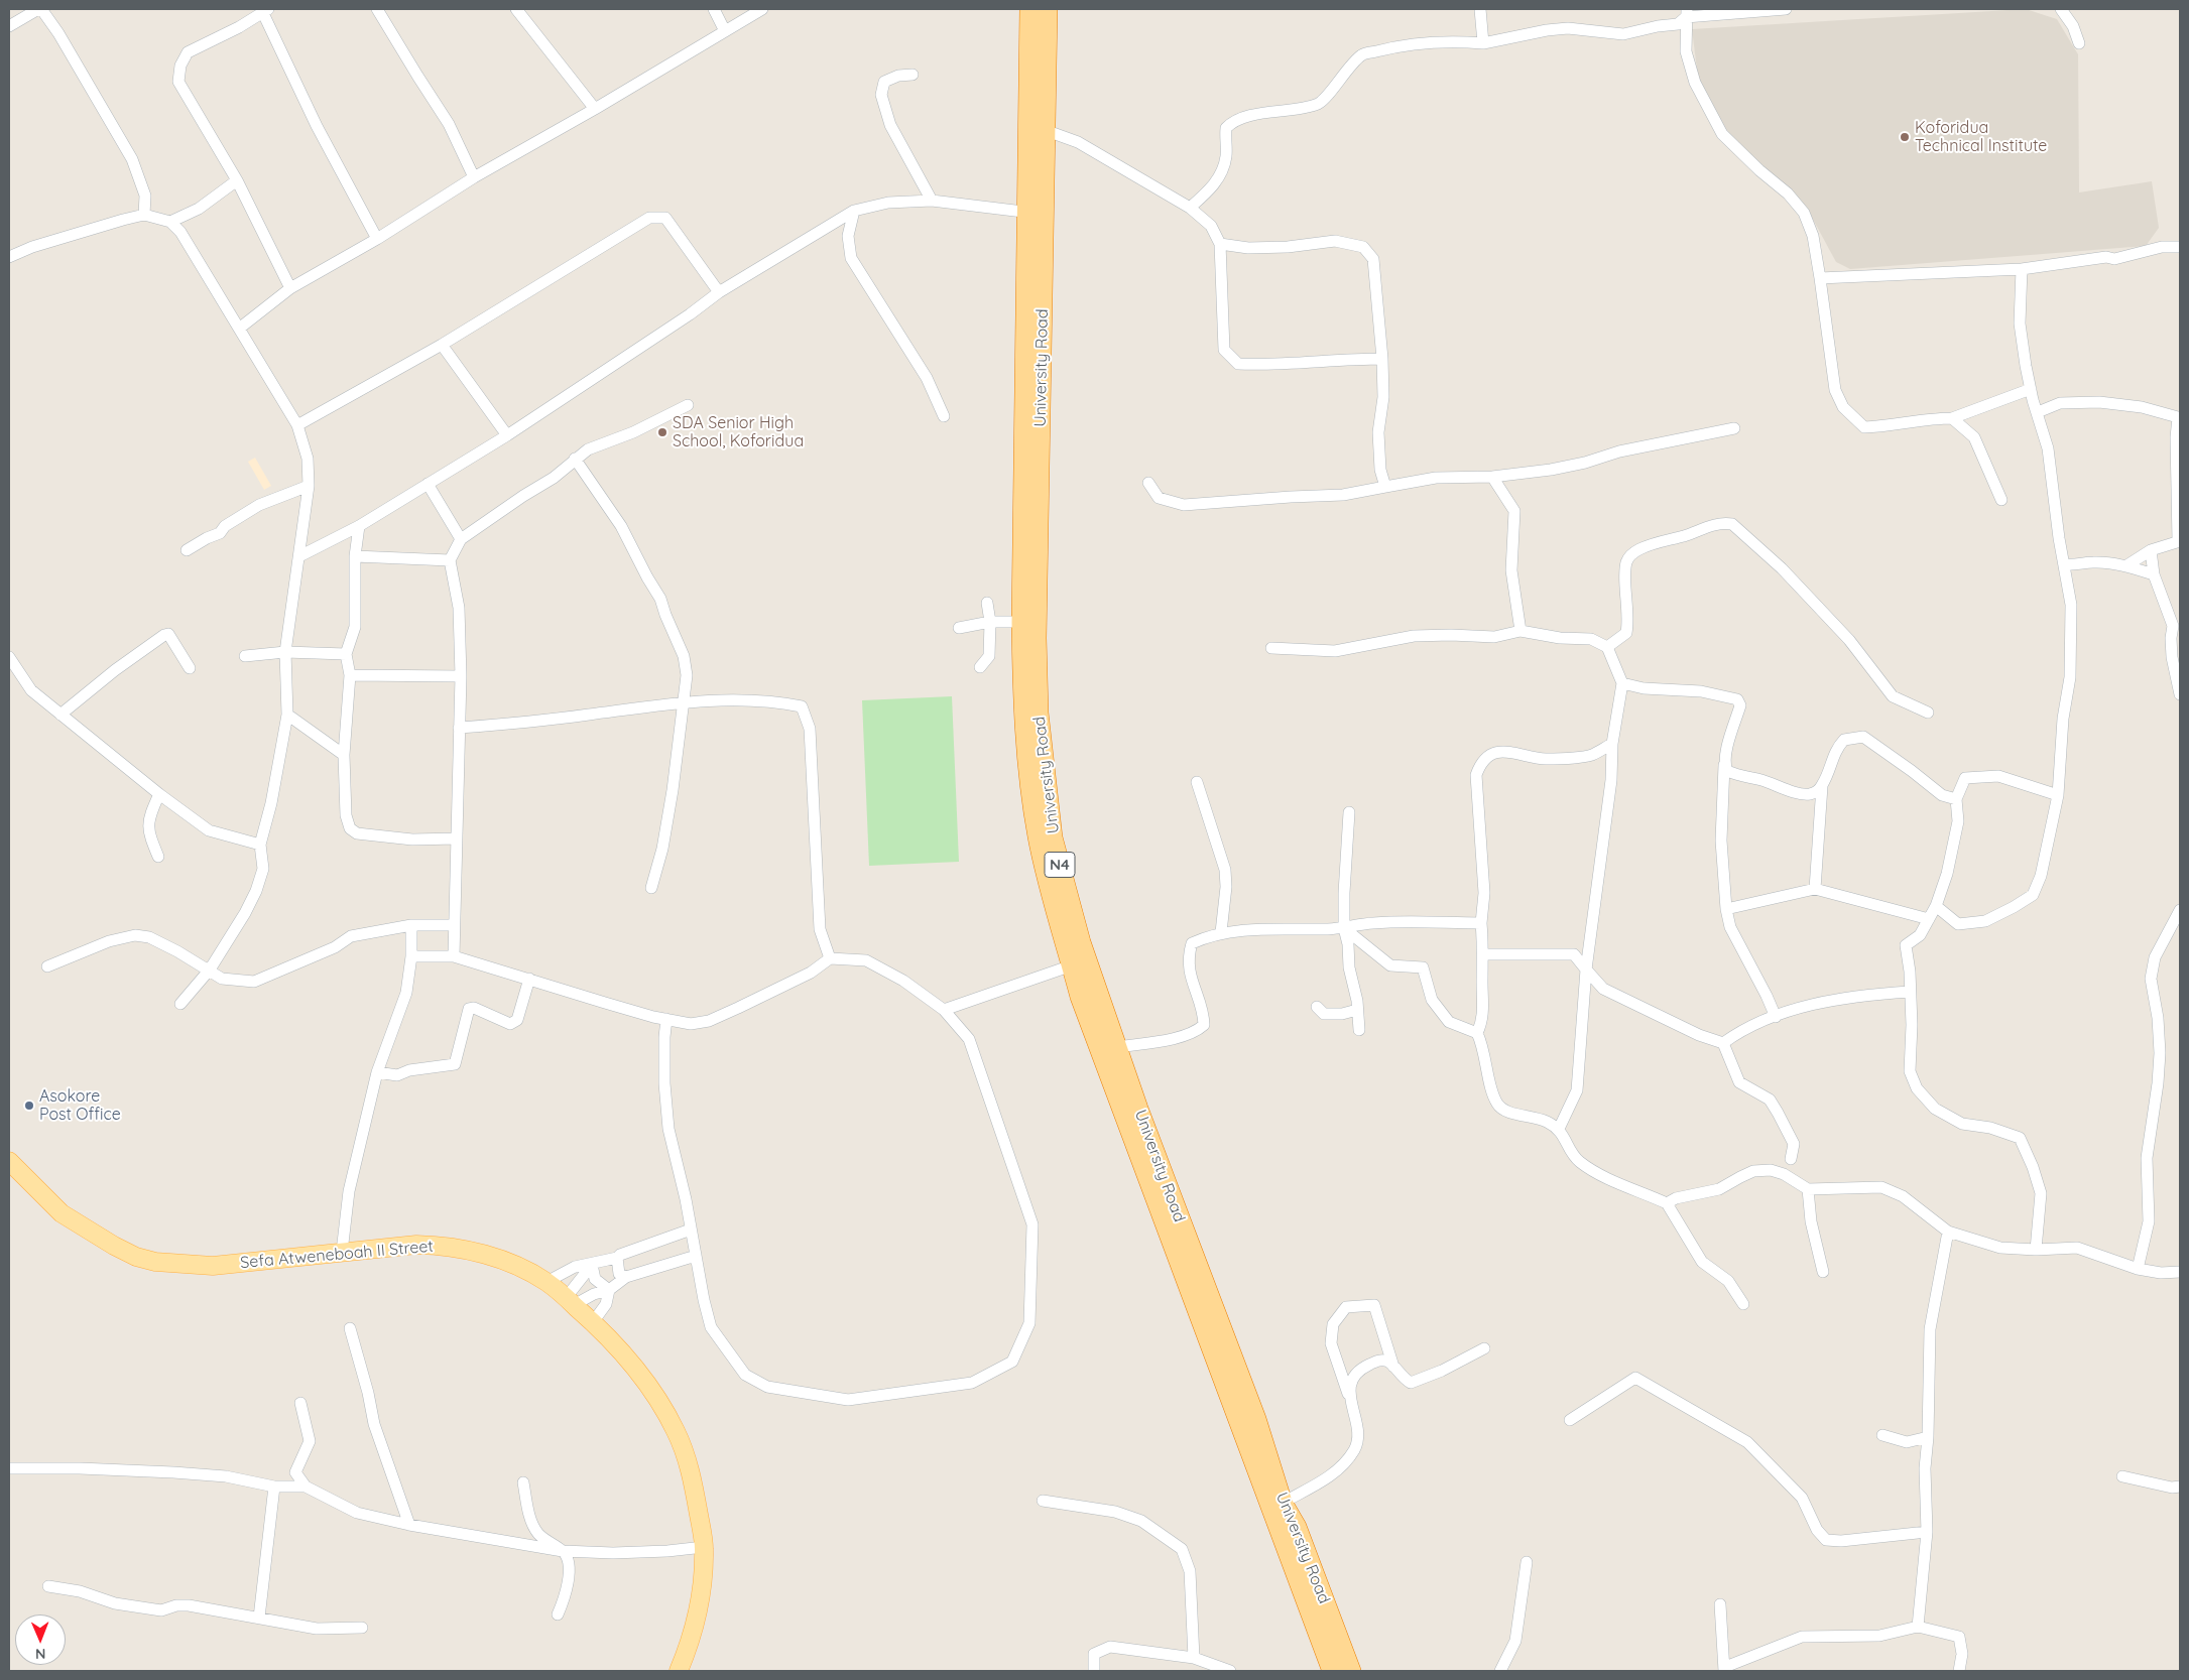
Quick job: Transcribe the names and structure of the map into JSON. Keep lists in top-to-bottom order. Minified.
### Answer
{"streets":{"highway":["University Road","N4"],"main road":["Sefa Atweneboah II Street"]},"places":["Koforidua Technical Institute","SDA Senior High School, Koforidua","Asokore Post Office"],"north":"bottom"}
